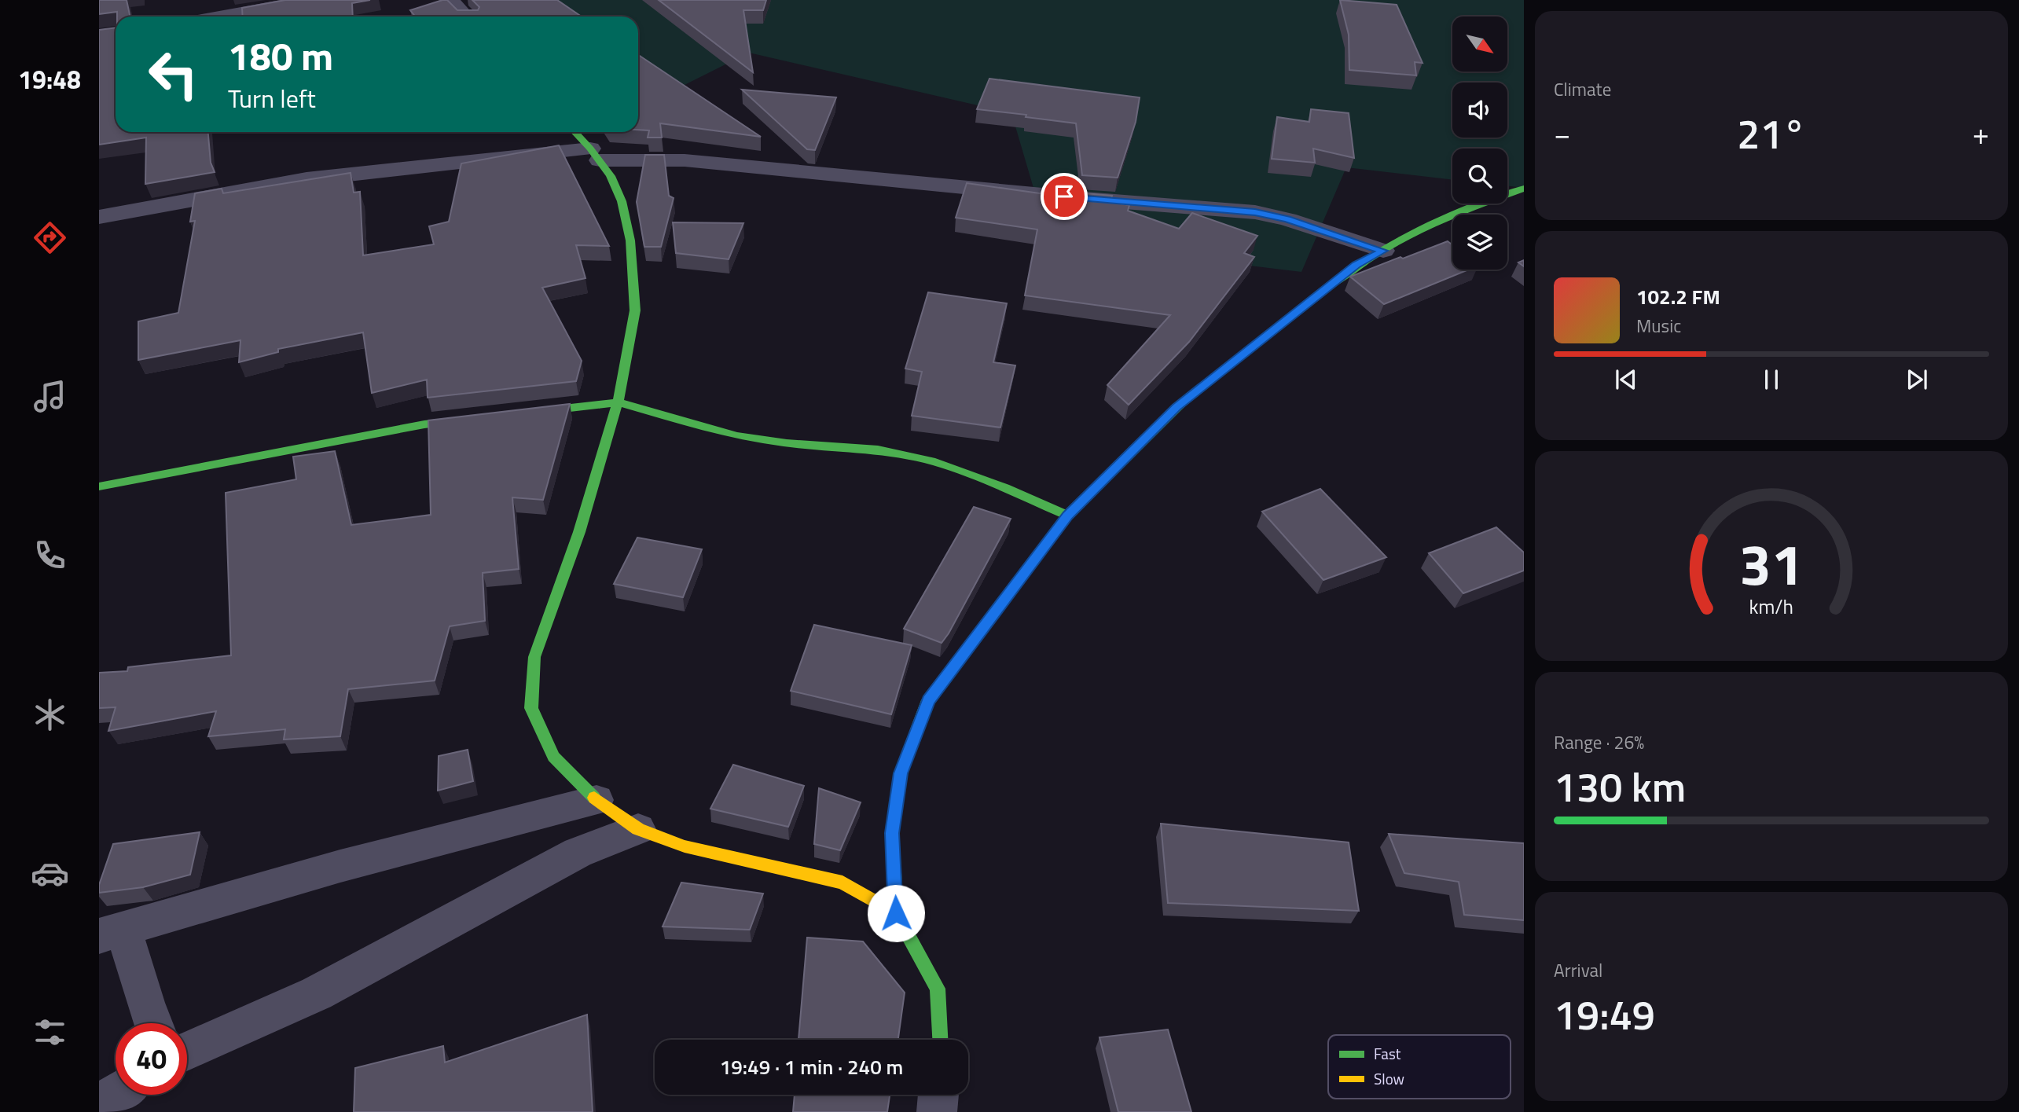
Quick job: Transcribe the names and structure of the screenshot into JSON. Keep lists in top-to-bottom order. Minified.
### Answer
{"legend":["Fast","Slow"],"north":"bottom right","page":{"tabs":"19:48","tile":["Climate",["Range · 26%","130 km"],["Arrival","19:49"]],"turn":["180 m","Turn left"],"heat":["−","21°","+"],"song":["102.2 FM","Music"],"limit":"40","trip":"19:49 · 1 min · 240 m","gauge":["31","km/h"]}}
